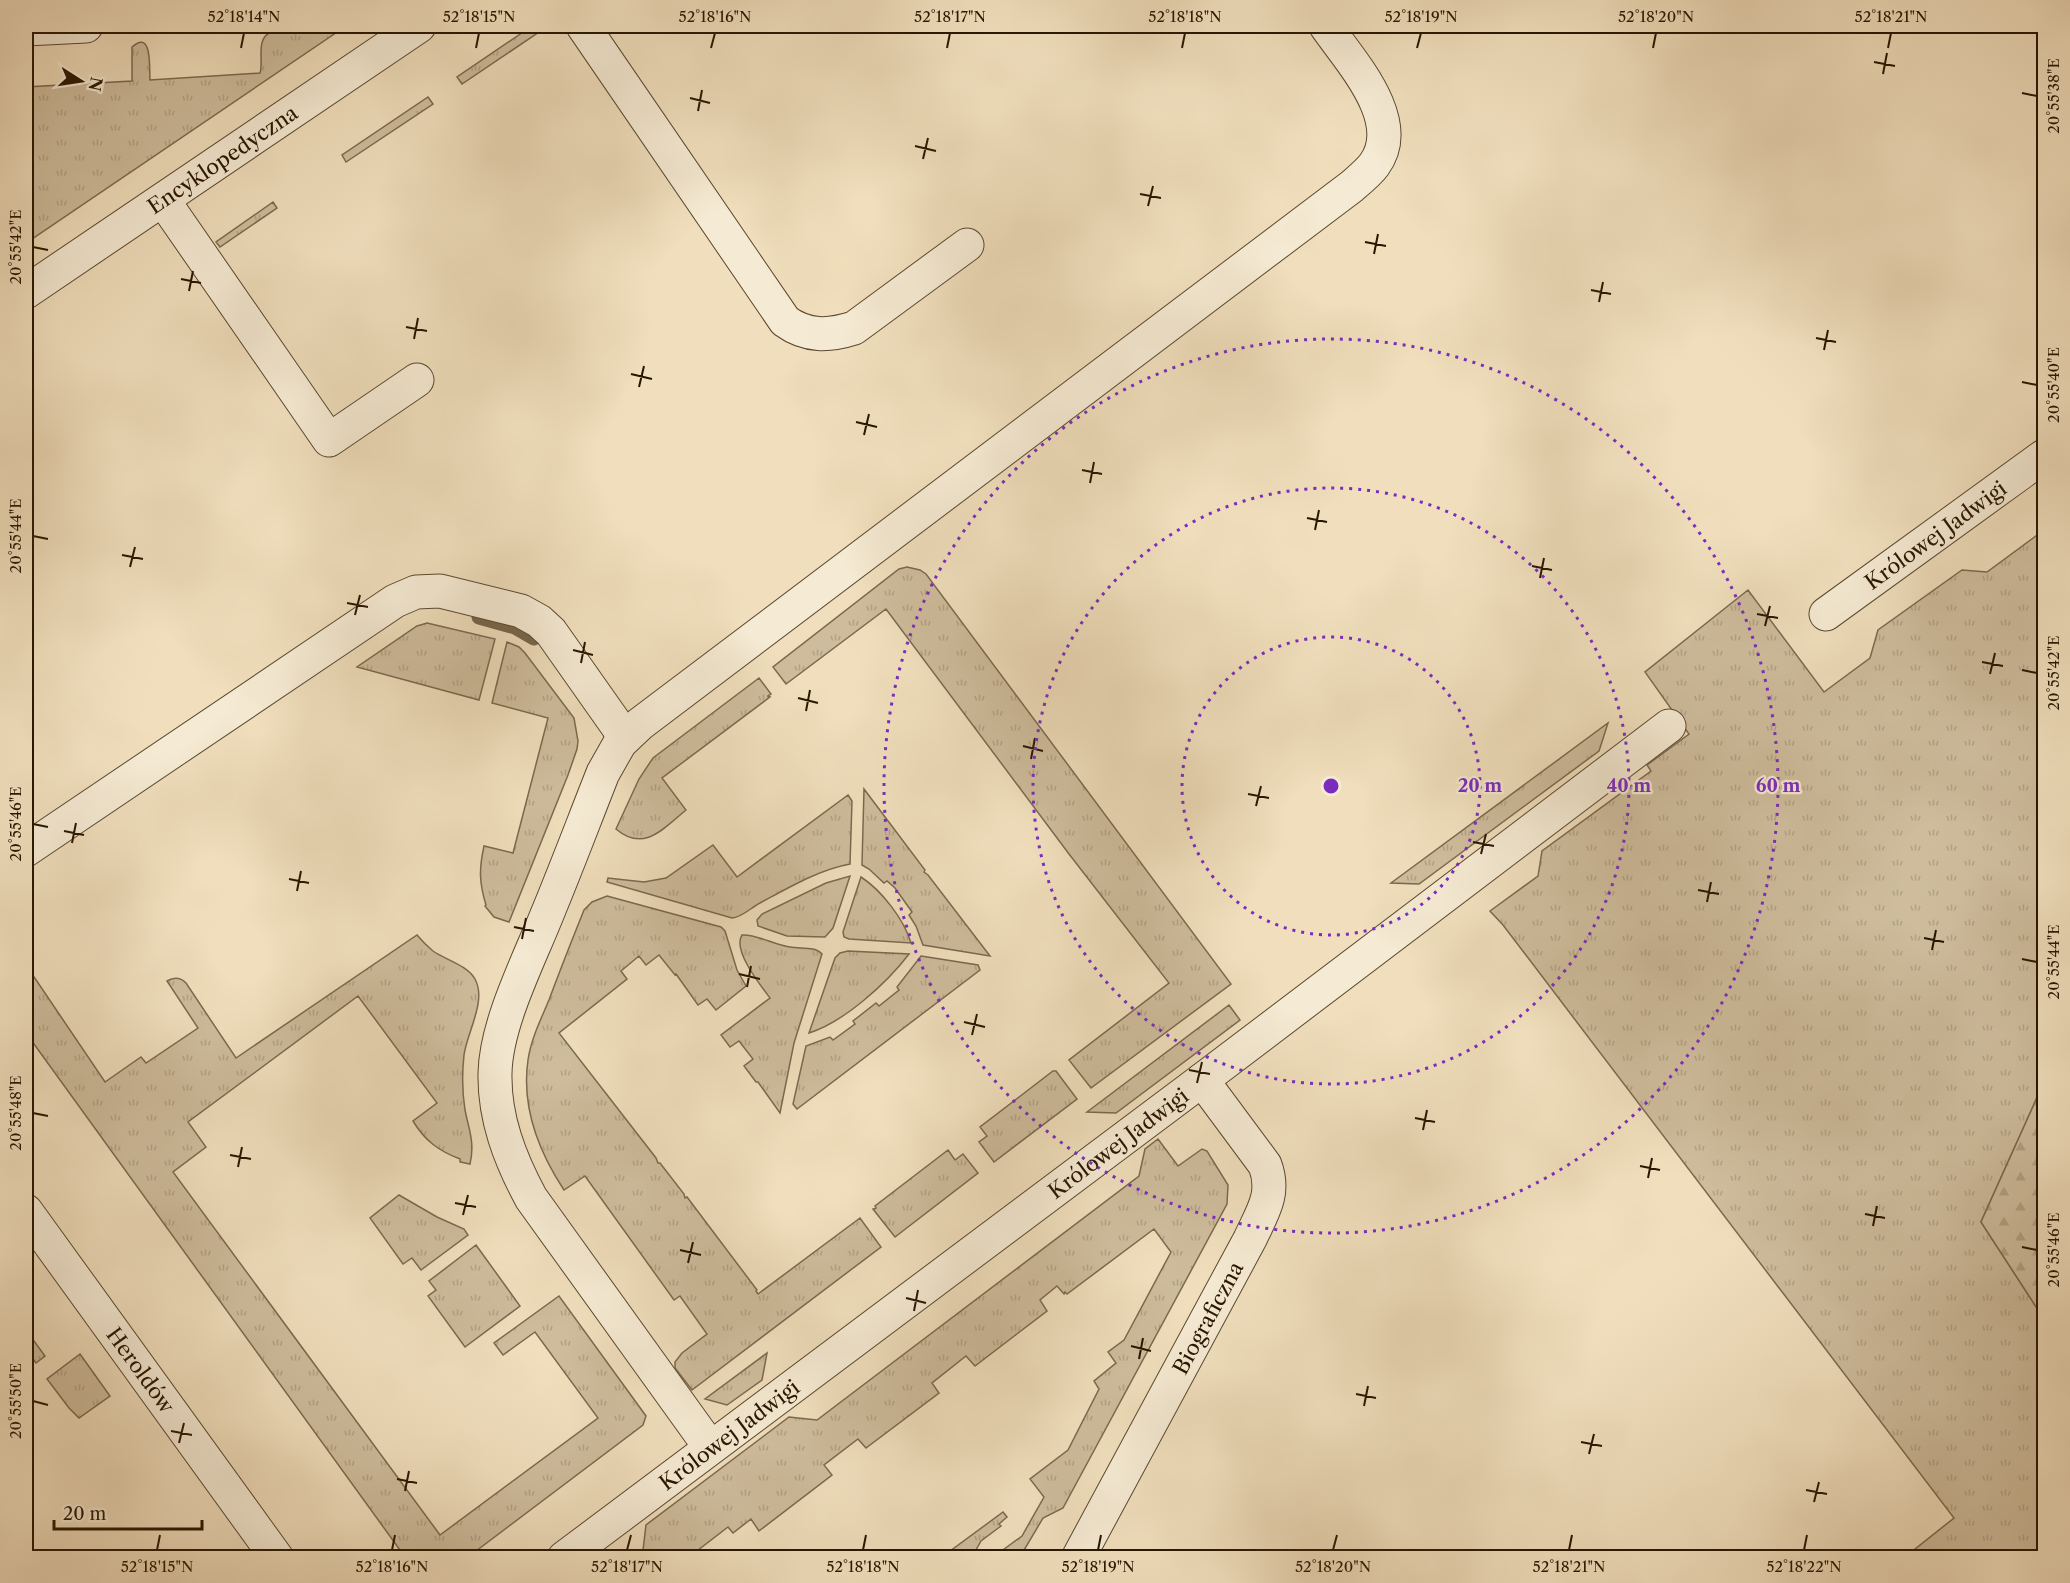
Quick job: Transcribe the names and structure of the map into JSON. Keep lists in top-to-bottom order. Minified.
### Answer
{"streets":{"street":["Encyklopedyczna","Królowej Jadwigi","Biograficzna","Heroldów"]},"crossings":[["Królowej Jadwigi","Biograficzna"]],"scale_bar":"20 m","north":"right","coordinates":["52°18'14\"N","52°18'15\"N","52°18'16\"N","52°18'17\"N","52°18'18\"N","52°18'19\"N","52°18'20\"N","52°18'21\"N","20°55'38\"E","20°55'42\"E","20°55'40\"E","20°55'44\"E","20°55'46\"E","20°55'48\"E","20°55'50\"E","52°18'22\"N"],"rings":["20 m","40 m","60 m"]}
